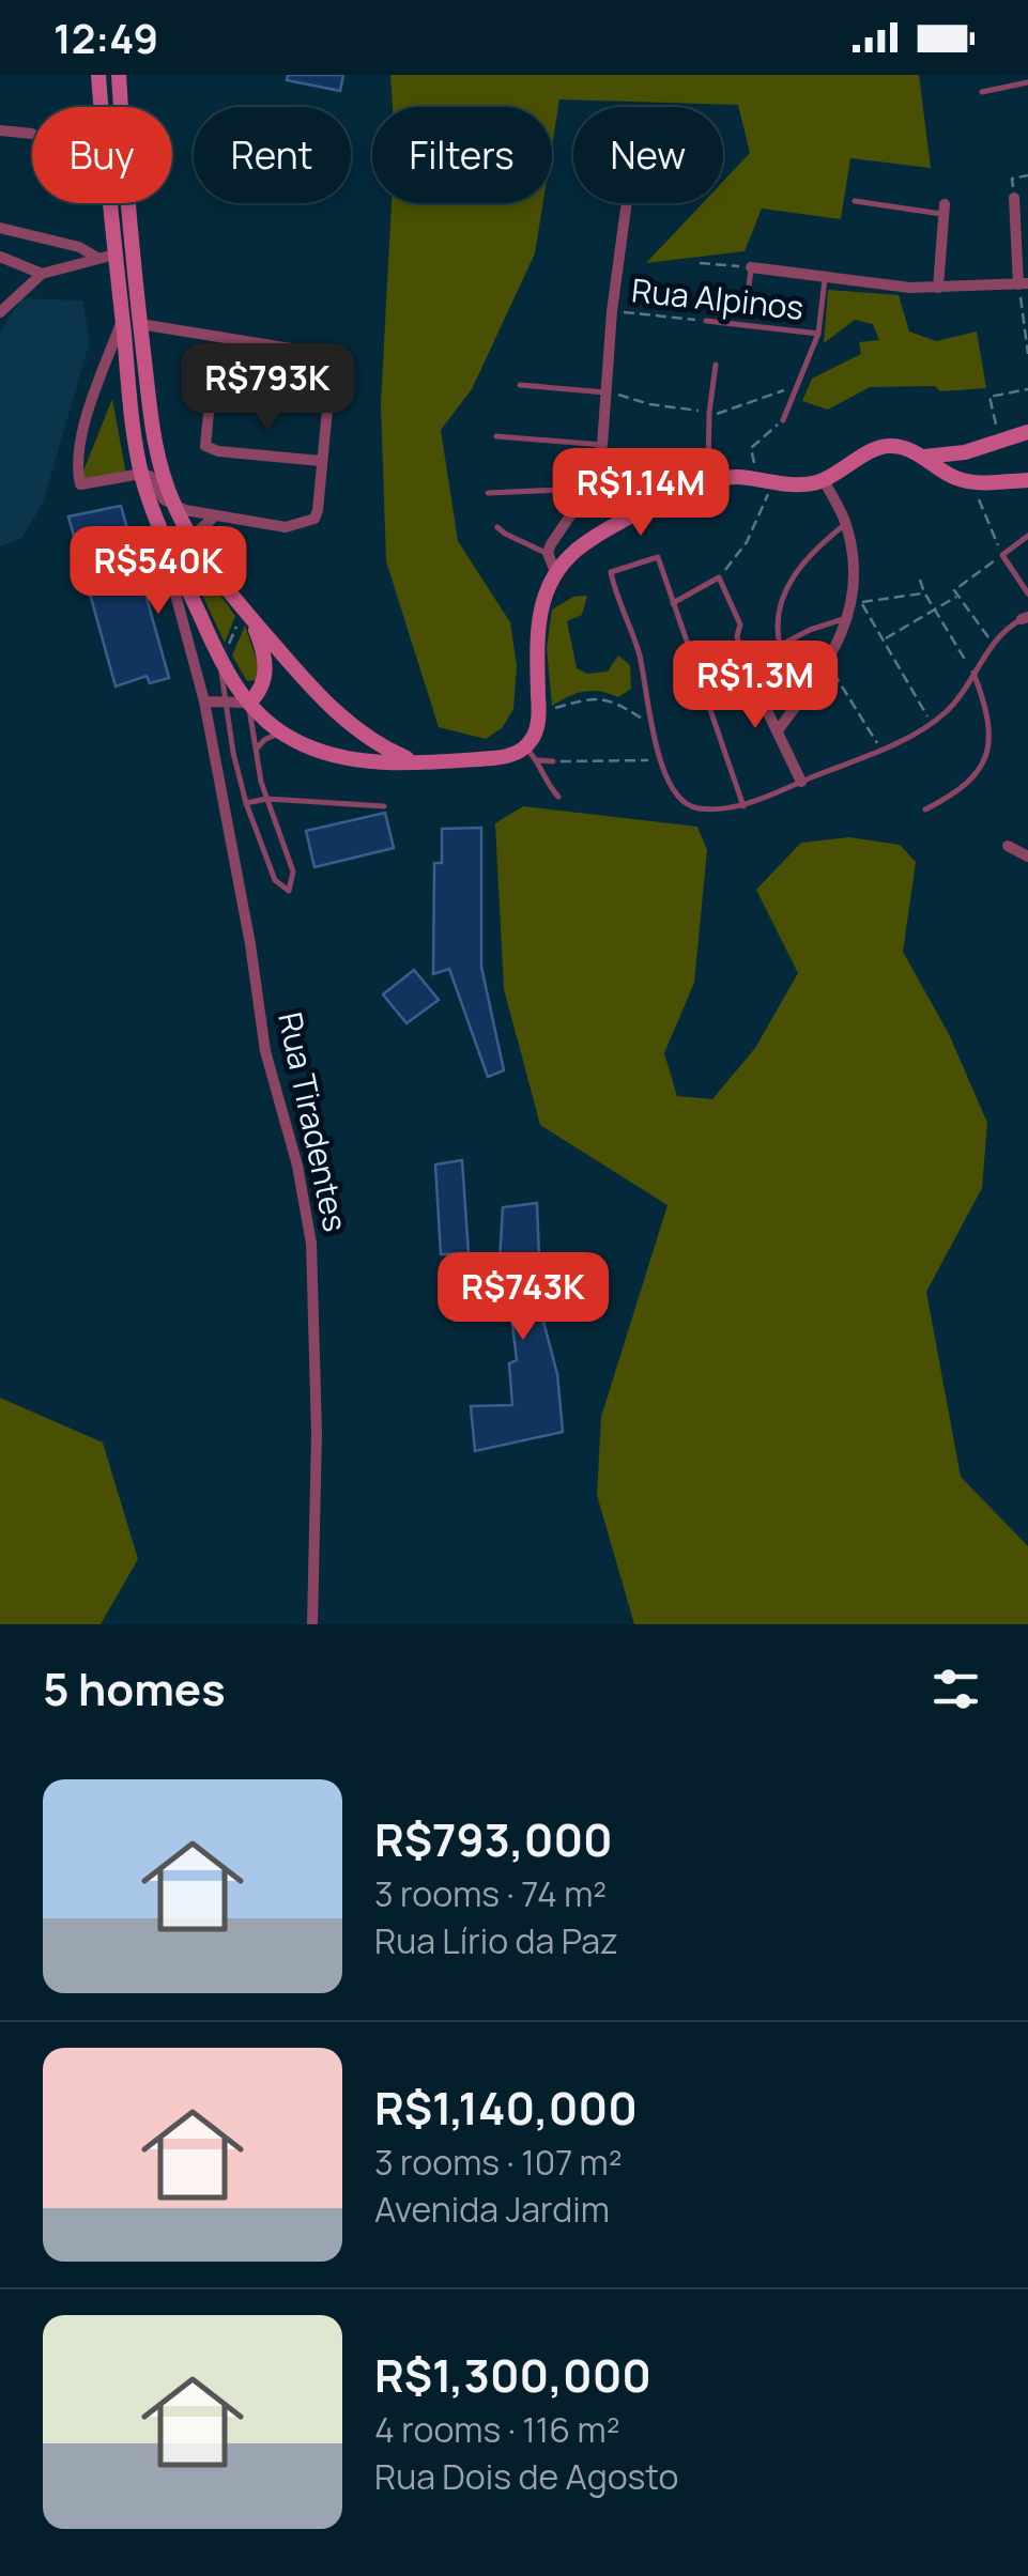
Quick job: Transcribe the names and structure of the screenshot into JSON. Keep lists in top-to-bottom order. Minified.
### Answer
{"streets":{"street":["Rua Tiradentes"],"lane":["Rua Alpinos"]},"page":{"status":"12:49","chip":["Buy","Rent","Filters","New"],"price":["R$793K","R$1.14M","R$540K","R$1.3M","R$743K"],"heading":"5 homes","list":[{"name":"R$793,000","note":"3 rooms · 74 m² · Rua Lírio da Paz"},{"name":"R$1,140,000","note":"3 rooms · 107 m² · Avenida Jardim"},{"name":"R$1,300,000","note":"4 rooms · 116 m² · Rua Dois de Agosto"}]}}
